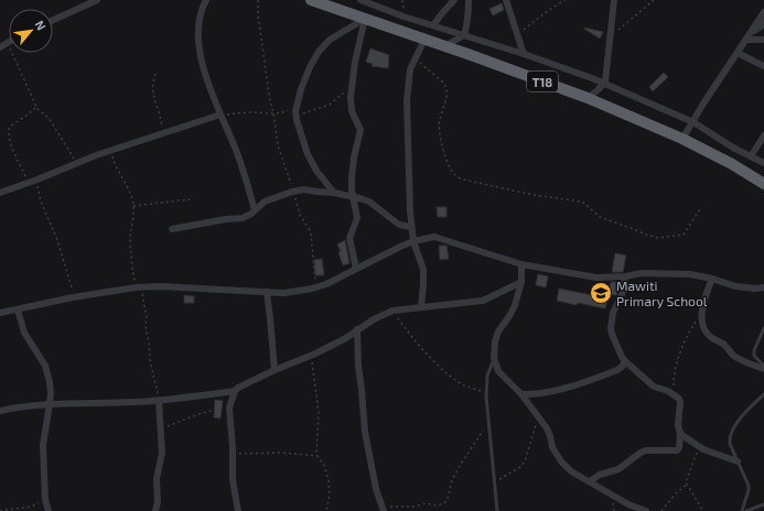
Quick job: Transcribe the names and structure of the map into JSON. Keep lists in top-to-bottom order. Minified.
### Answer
{"streets":{"highway":["T18"]},"places":{"school or university":["Mawiti Primary School"]},"north":"top right"}
